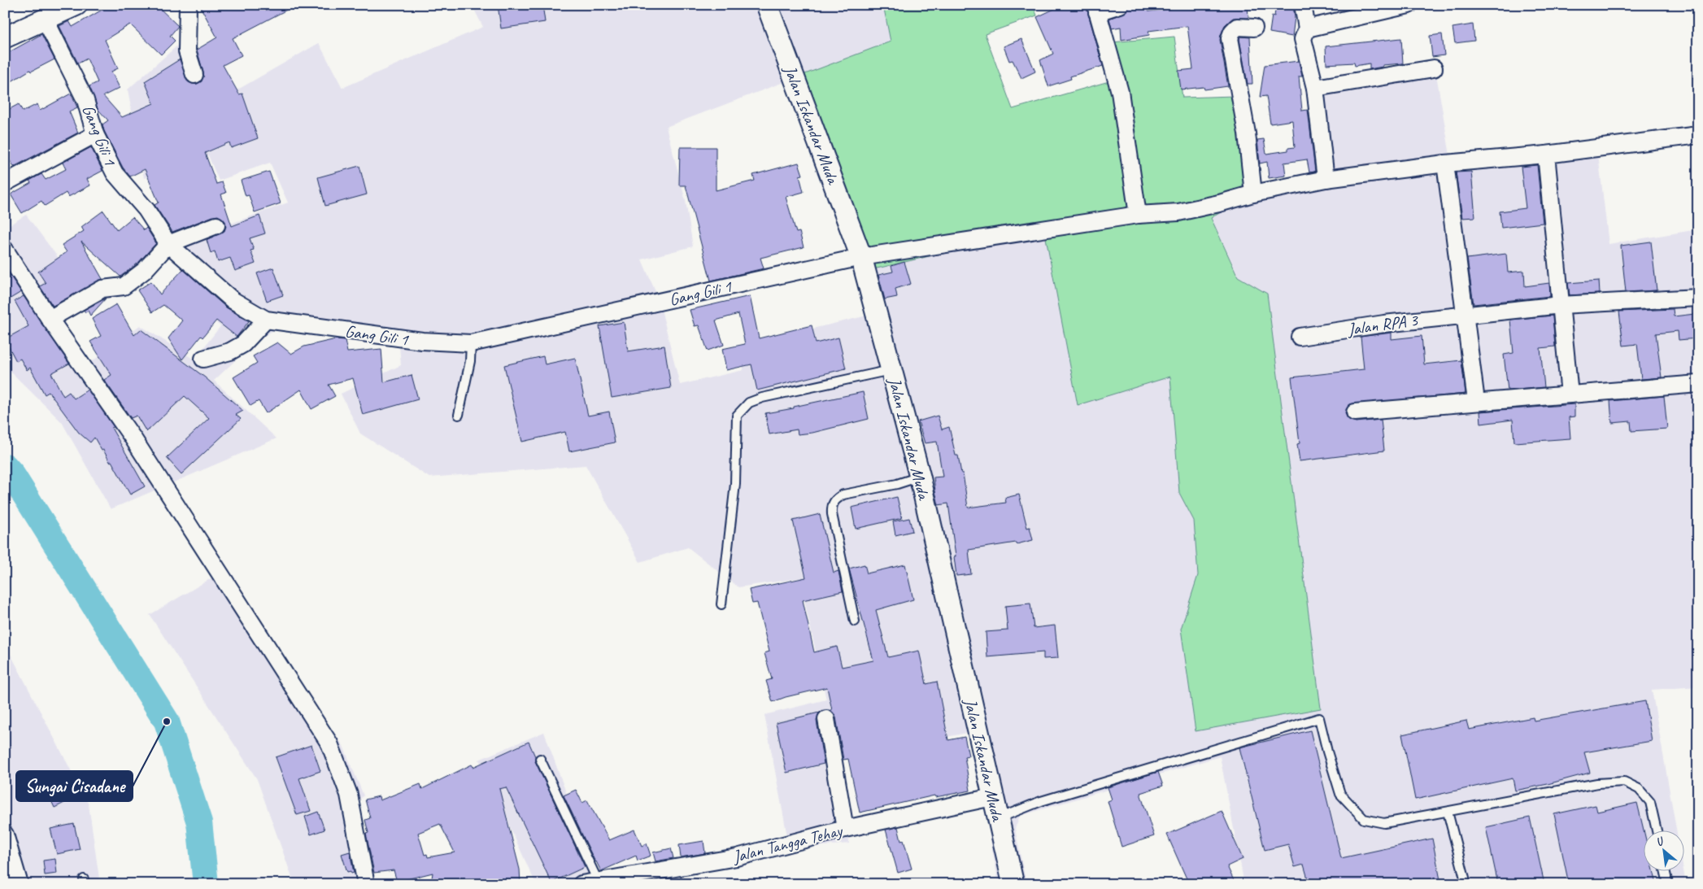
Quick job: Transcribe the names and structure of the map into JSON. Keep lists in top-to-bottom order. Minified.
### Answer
{"streets":{"street":["Jalan Iskandar Muda","Gang Gili 1","Jalan RPA 3","Jalan Tangga Tehay"]},"crossings":[["Jalan Iskandar Muda","Gang Gili 1"],["Jalan Iskandar Muda","Jalan Tangga Tehay"]],"places":["Sungai Cisadane"],"north":"top left"}
